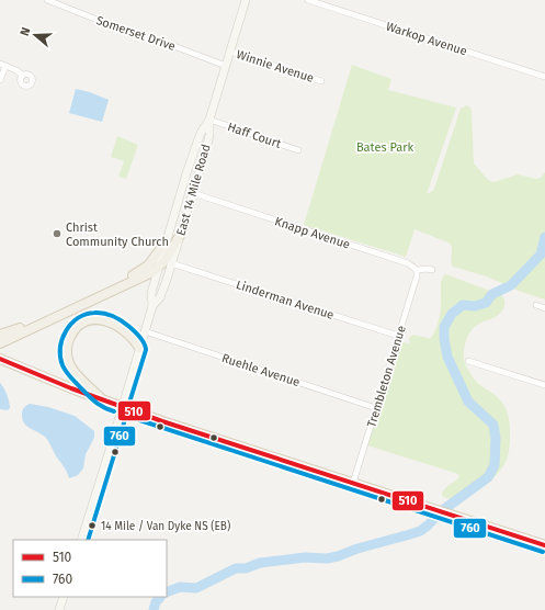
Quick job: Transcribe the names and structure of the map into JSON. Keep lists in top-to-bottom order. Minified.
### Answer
{"streets":{"main road":["East 14 Mile Road"],"street":["Somerset Drive","Warkop Avenue","Winnie Avenue","Haff Court","Knapp Avenue","Linderman Avenue","Ruehle Avenue","Trembleton Avenue"]},"crossings":[["Somerset Drive","East 14 Mile Road"],["Winnie Avenue","East 14 Mile Road"],["Haff Court","East 14 Mile Road"],["East 14 Mile Road","Knapp Avenue"],["East 14 Mile Road","Linderman Avenue"],["East 14 Mile Road","Ruehle Avenue"],["Knapp Avenue","Trembleton Avenue"],["Linderman Avenue","Trembleton Avenue"],["Ruehle Avenue","Trembleton Avenue"]],"parks":["Bates Park"],"places":["Christ Community Church","14 Mile / Van Dyke NS (EB)"],"lines":["transit line 760","transit line 510"],"legend":["510","760"],"north":"left"}
